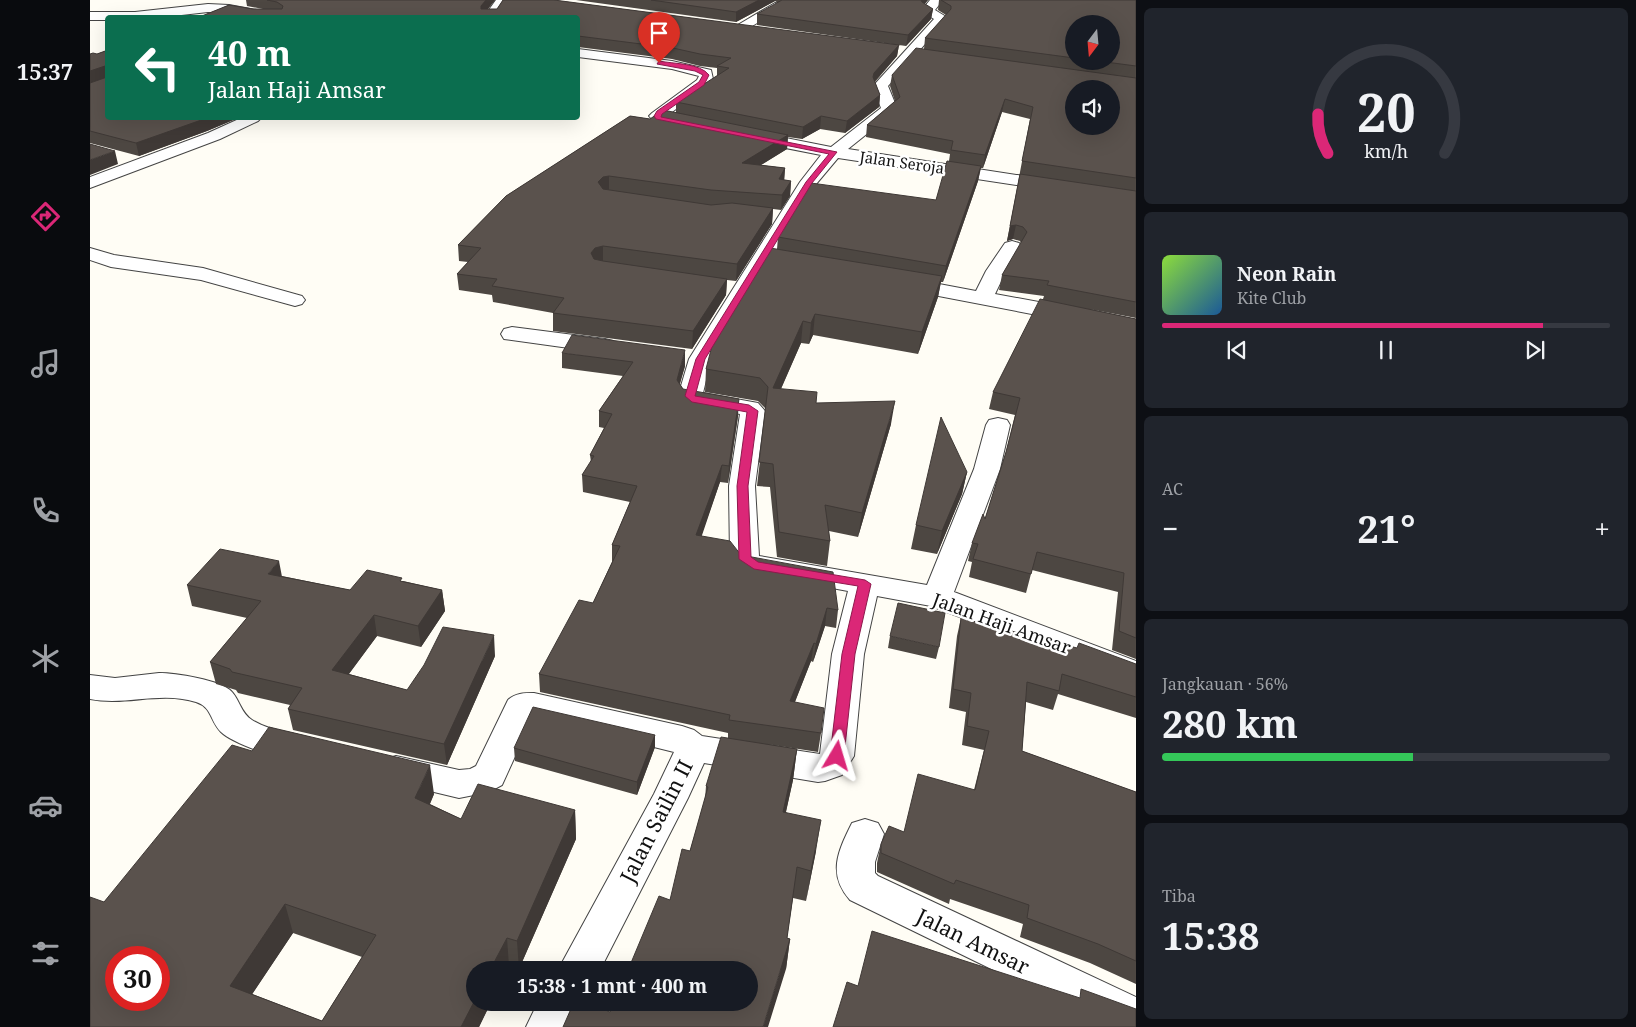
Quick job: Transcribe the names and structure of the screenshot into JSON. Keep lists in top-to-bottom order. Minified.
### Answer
{"streets":{"street":["Jalan Seroja","Jalan Haji Amsar","Jalan Sailin II","Jalan Amsar"]},"crossings":[["Jalan Haji Amsar","Jalan Sailin II"]],"north":"bottom","page":{"tabs":"15:37","turn":["40 m","Jalan Haji Amsar"],"song":["Neon Rain","Kite Club"],"tile":["AC",["Jangkauan · 56%","280 km"],["Tiba","15:38"]],"heat":["−","21°","+"],"limit":"30","trip":"15:38 · 1 mnt · 400 m","gauge":["20","km/h"]}}
